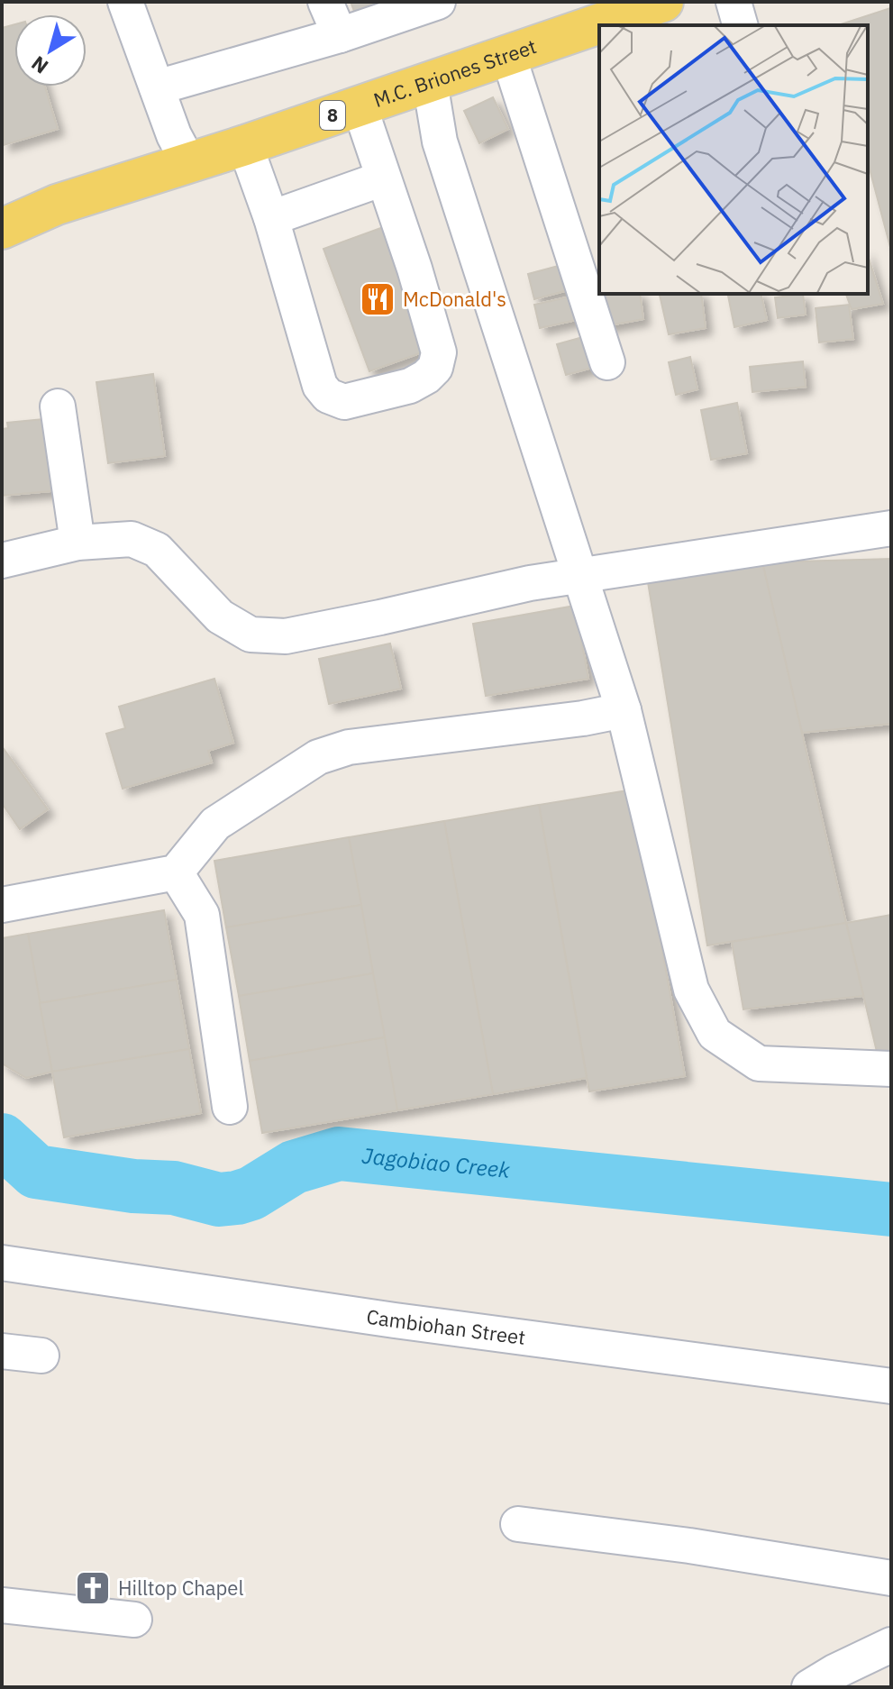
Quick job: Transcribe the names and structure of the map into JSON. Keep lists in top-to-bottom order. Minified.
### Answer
{"streets":{"main road":["M.C. Briones Street","8"],"street":["Cambiohan Street"]},"water":["Jagobiao Creek"],"places":{"restaurant":["McDonald's"],"church":["Hilltop Chapel"]},"north":"bottom left"}
